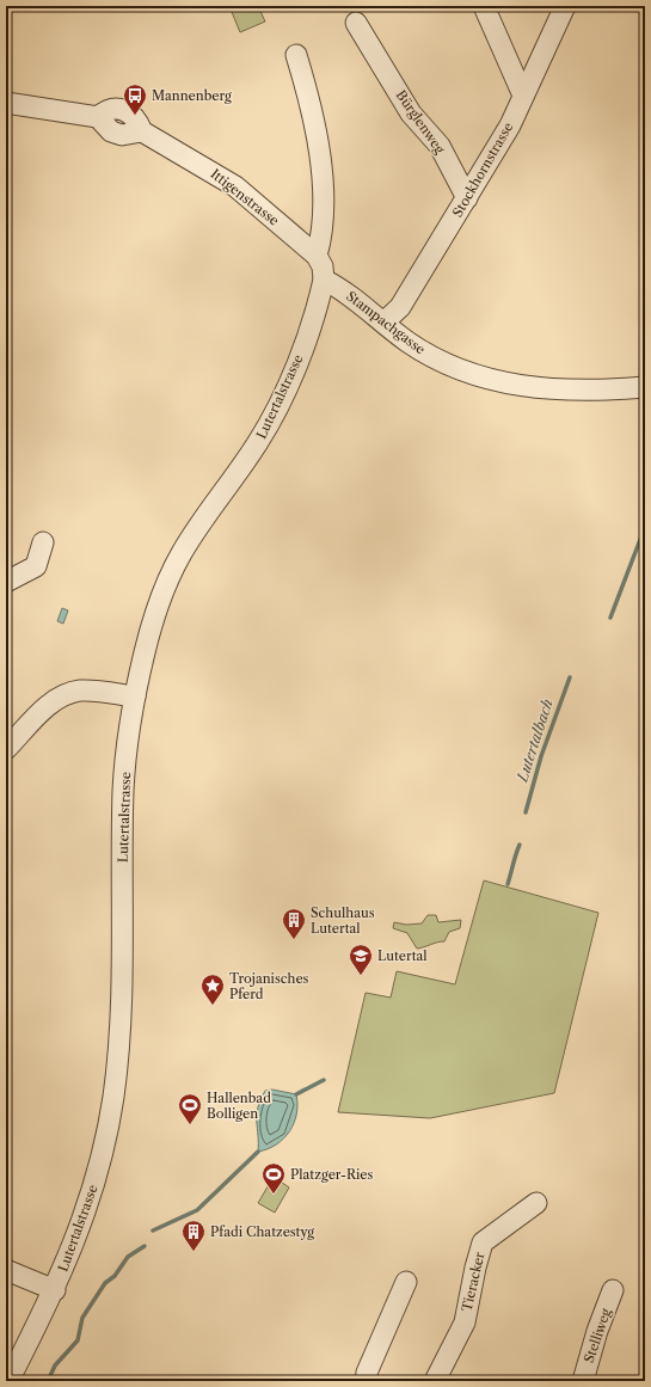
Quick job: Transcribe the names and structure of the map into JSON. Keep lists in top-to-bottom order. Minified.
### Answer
{"streets":{"street":["Bürglenweg","Stockhornstrasse","Ittigenstrasse","Stampachgasse","Lutertalstrasse","Tieracker","Stelliweg"]},"crossings":[["Bürglenweg","Stockhornstrasse"],["Stockhornstrasse","Stampachgasse"],["Stampachgasse","Lutertalstrasse"]],"water":["Lutertalbach"],"places":{"bus stop":["Mannenberg"],"building":["Schulhaus Lutertal","Pfadi Chatzestyg"],"school or university":["Lutertal"],"place":["Trojanisches Pferd"],"sports":["Hallenbad Bolligen","Platzger-Ries"]}}
